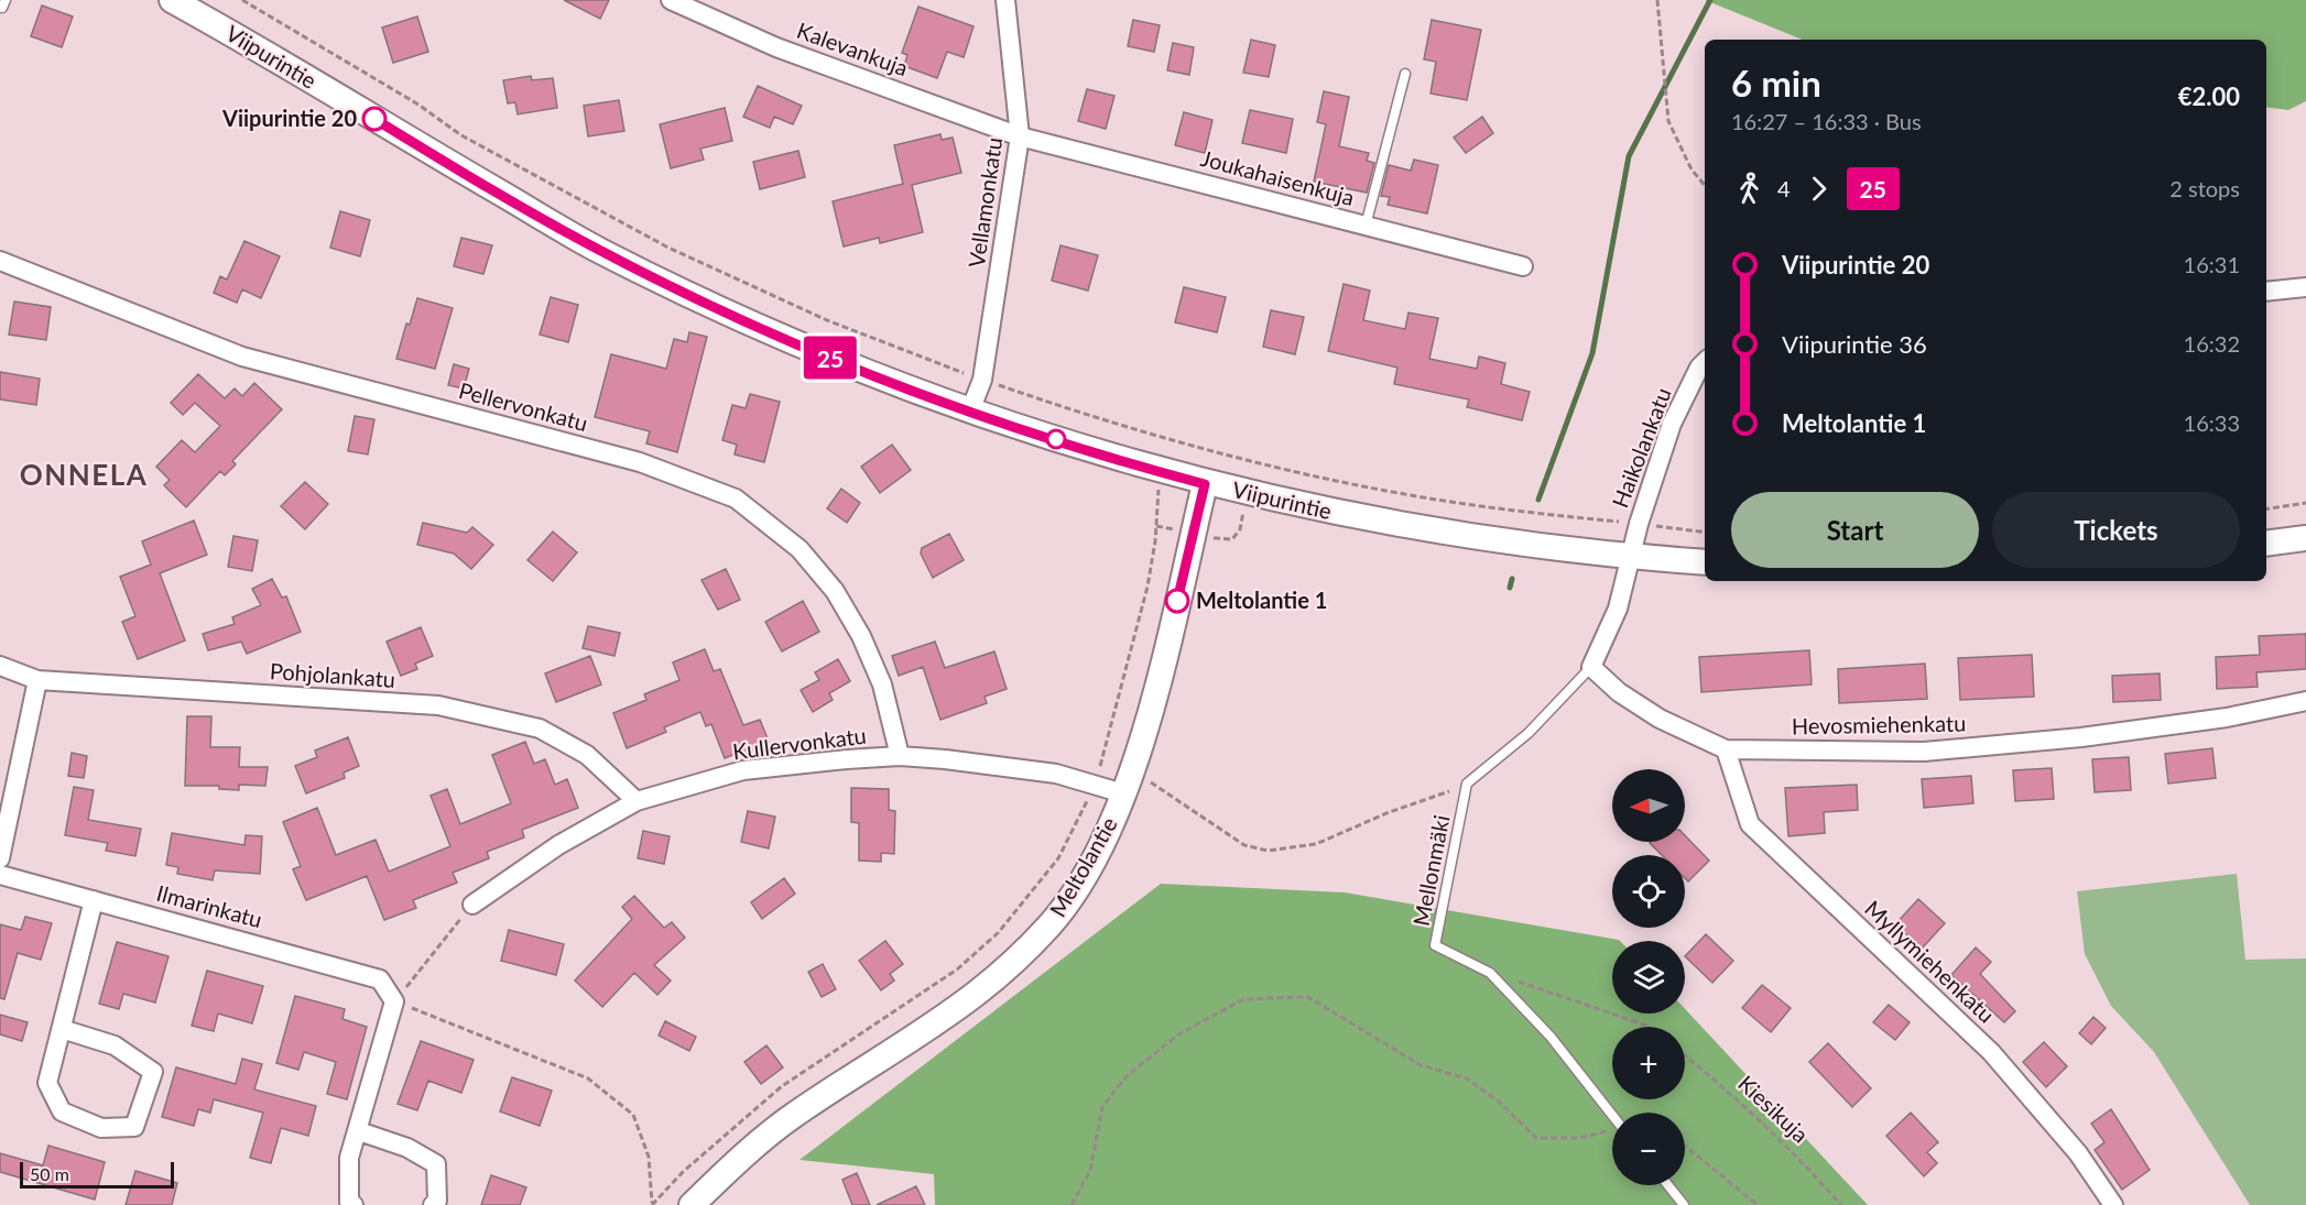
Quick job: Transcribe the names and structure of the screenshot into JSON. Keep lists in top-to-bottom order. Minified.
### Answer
{"streets":{"main road":["Viipurintie","Meltolantie"],"street":["Kalevankuja","Joukahaisenkuja","Vellamonkatu","Pellervonkatu","Haikolankatu","Pohjolankatu","Hevosmiehenkatu","Kullervonkatu","Ilmarinkatu","Myllymiehenkatu"],"lane":["Mellonmäki"],"path":["Kiesikuja"]},"crossings":[["Kalevankuja","Joukahaisenkuja"],["Kalevankuja","Vellamonkatu"],["Viipurintie","Vellamonkatu"],["Viipurintie","Haikolankatu"],["Viipurintie","Meltolantie"],["Joukahaisenkuja","Vellamonkatu"],["Pellervonkatu","Kullervonkatu"],["Pohjolankatu","Kullervonkatu"],["Hevosmiehenkatu","Myllymiehenkatu"],["Kullervonkatu","Meltolantie"]],"districts":["ONNELA"],"places":["Viipurintie 20","Meltolantie 1"],"lines":["bus line 25"],"scale_bar":"50 m","north":"left","page":{"on_map":"25","heading":["6 min","16:27 – 16:33 · Bus","€2.00"],"legs":["4","25","2 stops"],"list":[{"name":"Viipurintie 20","value":"16:31"},{"name":"Viipurintie 36","value":"16:32"},{"name":"Meltolantie 1","value":"16:33"}],"buttons":["Start","Tickets"],"map_buttons":["+","−"],"scale":"50 m"}}
